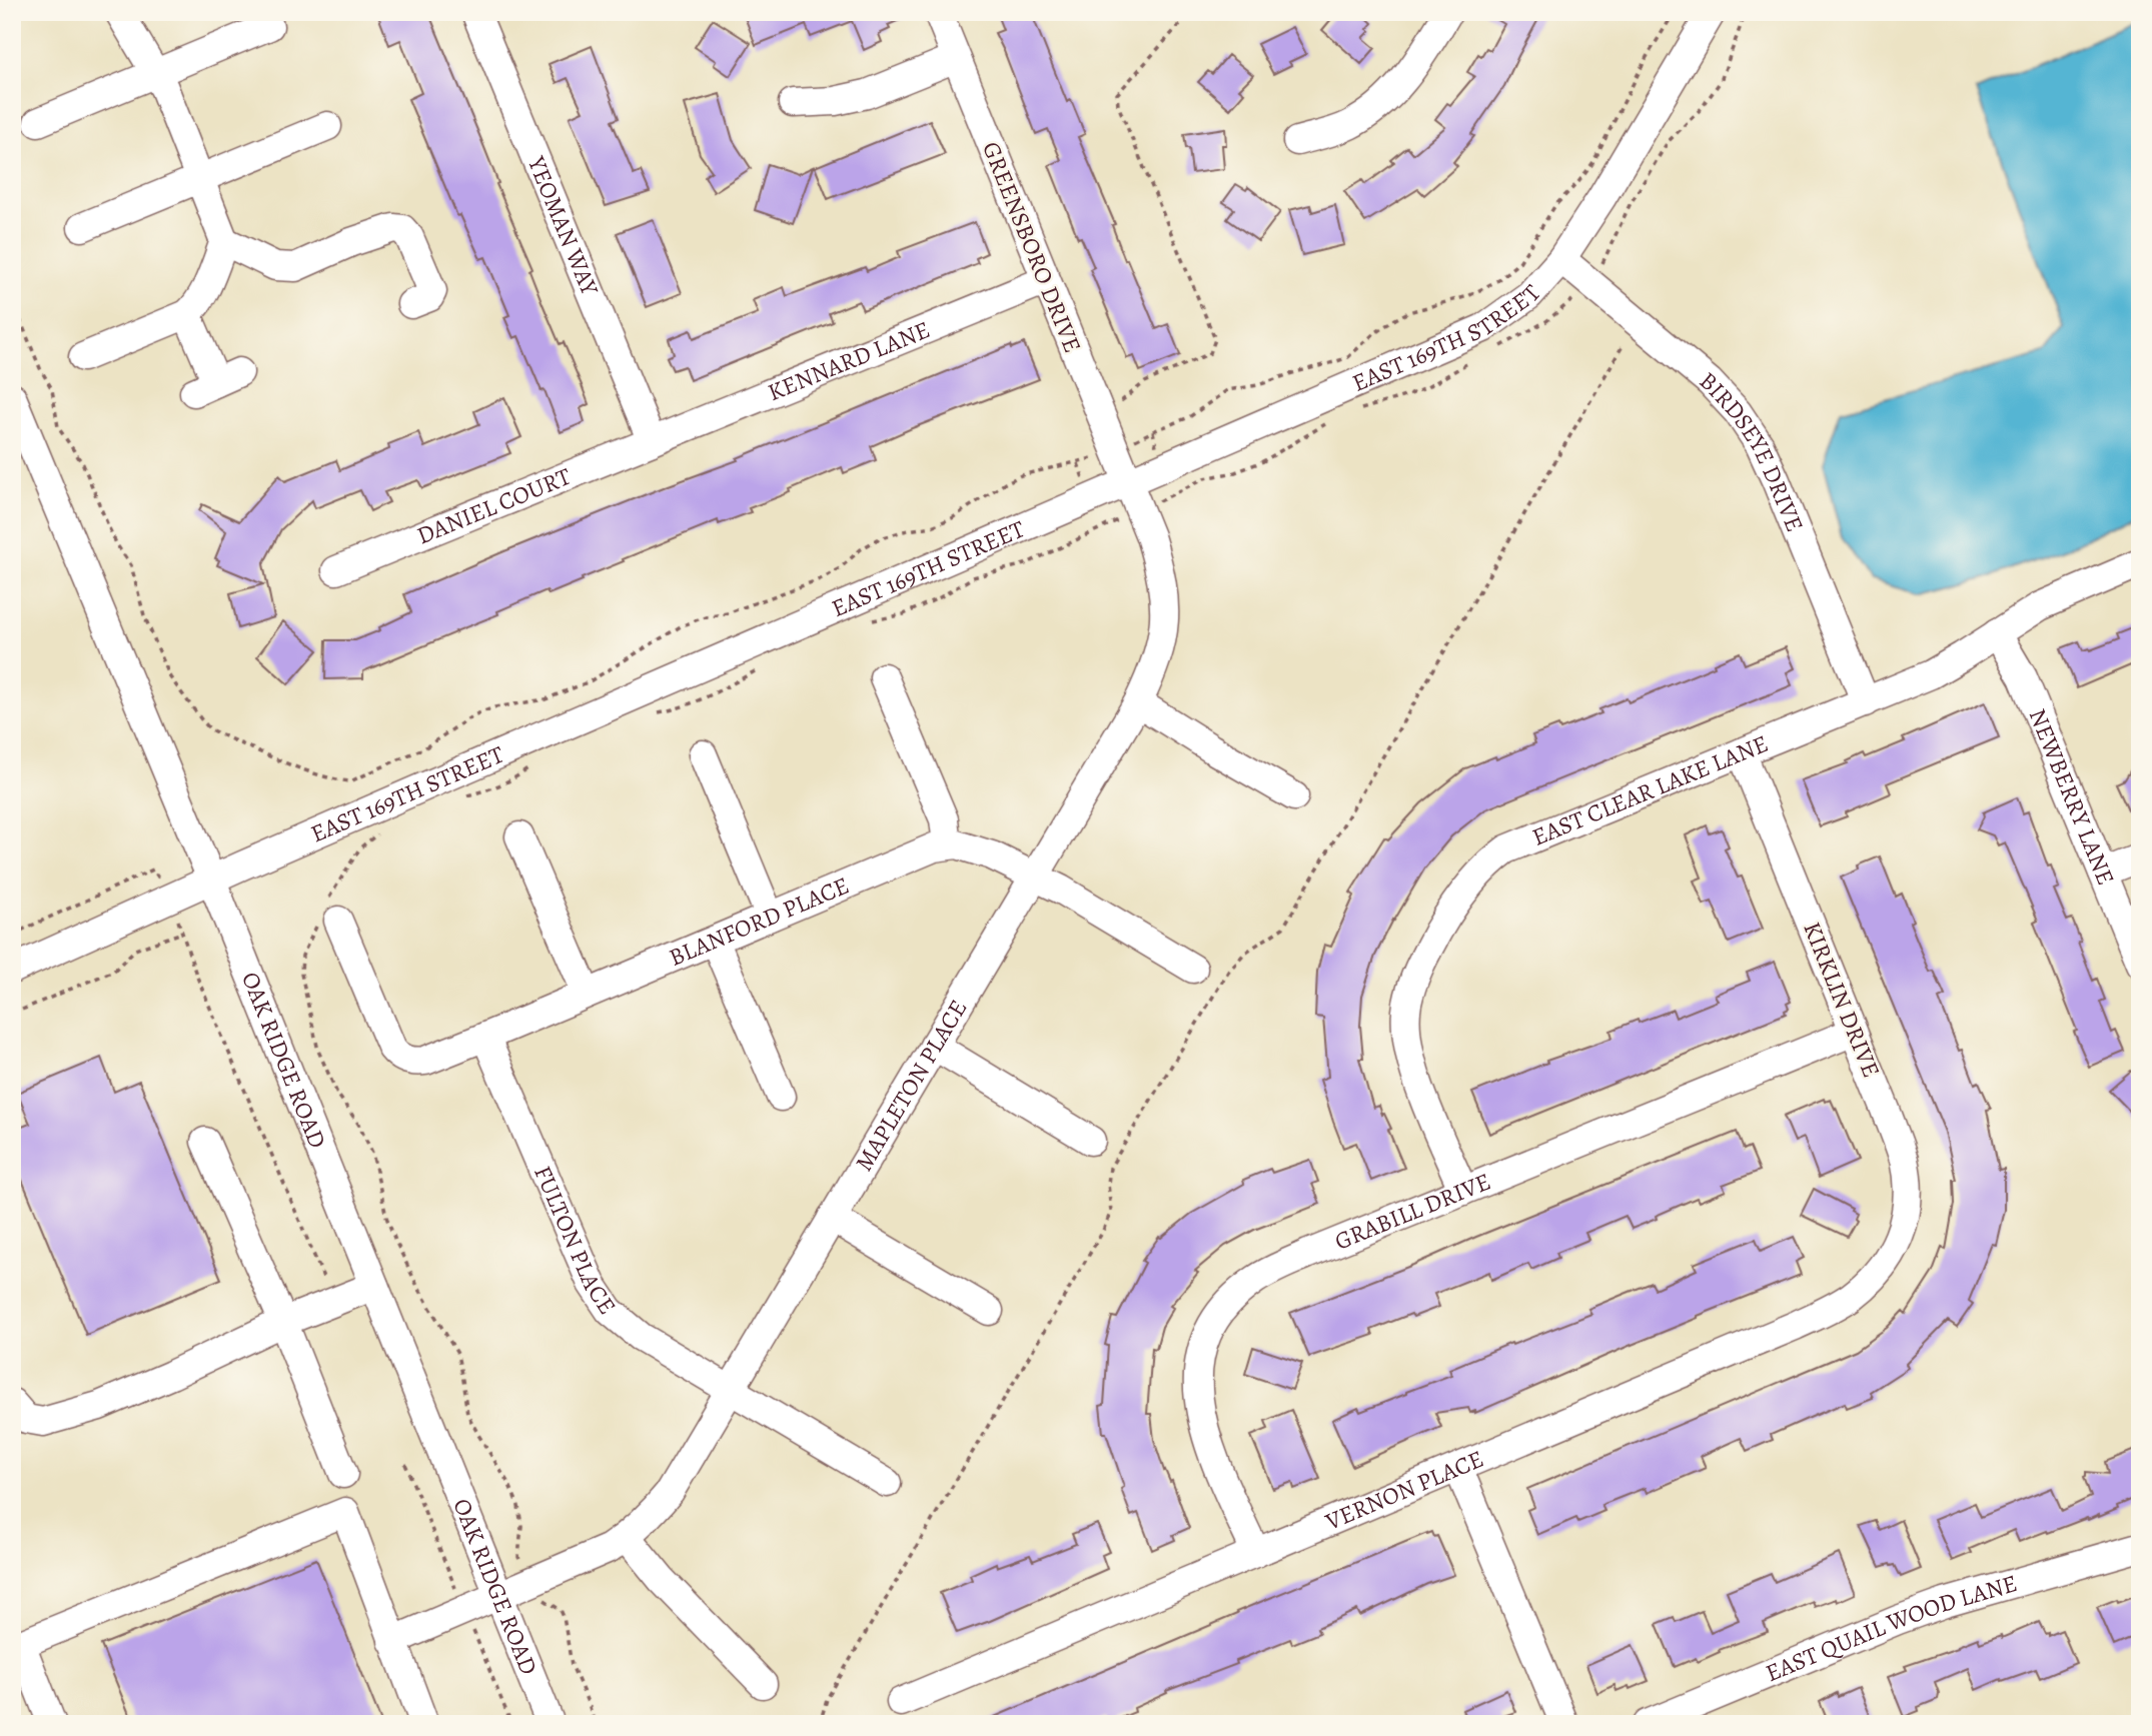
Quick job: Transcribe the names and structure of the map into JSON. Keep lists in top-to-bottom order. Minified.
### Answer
{"streets":{"street":["YEOMAN WAY","GREENSBORO DRIVE","EAST 169TH STREET","KENNARD LANE","BIRDSEYE DRIVE","DANIEL COURT","EAST CLEAR LAKE LANE","NEWBERRY LANE","BLANFORD PLACE","KIRKLIN DRIVE","OAK RIDGE ROAD","MAPLETON PLACE","GRABILL DRIVE","FULTON PLACE","VERNON PLACE","EAST QUAIL WOOD LANE"]},"crossings":[["YEOMAN WAY","KENNARD LANE"],["YEOMAN WAY","DANIEL COURT"],["GREENSBORO DRIVE","EAST 169TH STREET"],["GREENSBORO DRIVE","KENNARD LANE"],["GREENSBORO DRIVE","MAPLETON PLACE"],["EAST 169TH STREET","BIRDSEYE DRIVE"],["EAST 169TH STREET","OAK RIDGE ROAD"],["EAST 169TH STREET","MAPLETON PLACE"],["KENNARD LANE","DANIEL COURT"],["BIRDSEYE DRIVE","EAST CLEAR LAKE LANE"],["EAST CLEAR LAKE LANE","NEWBERRY LANE"],["EAST CLEAR LAKE LANE","KIRKLIN DRIVE"],["EAST CLEAR LAKE LANE","GRABILL DRIVE"],["BLANFORD PLACE","FULTON PLACE"],["KIRKLIN DRIVE","GRABILL DRIVE"],["KIRKLIN DRIVE","VERNON PLACE"],["OAK RIDGE ROAD","MAPLETON PLACE"],["MAPLETON PLACE","FULTON PLACE"],["GRABILL DRIVE","VERNON PLACE"]]}
